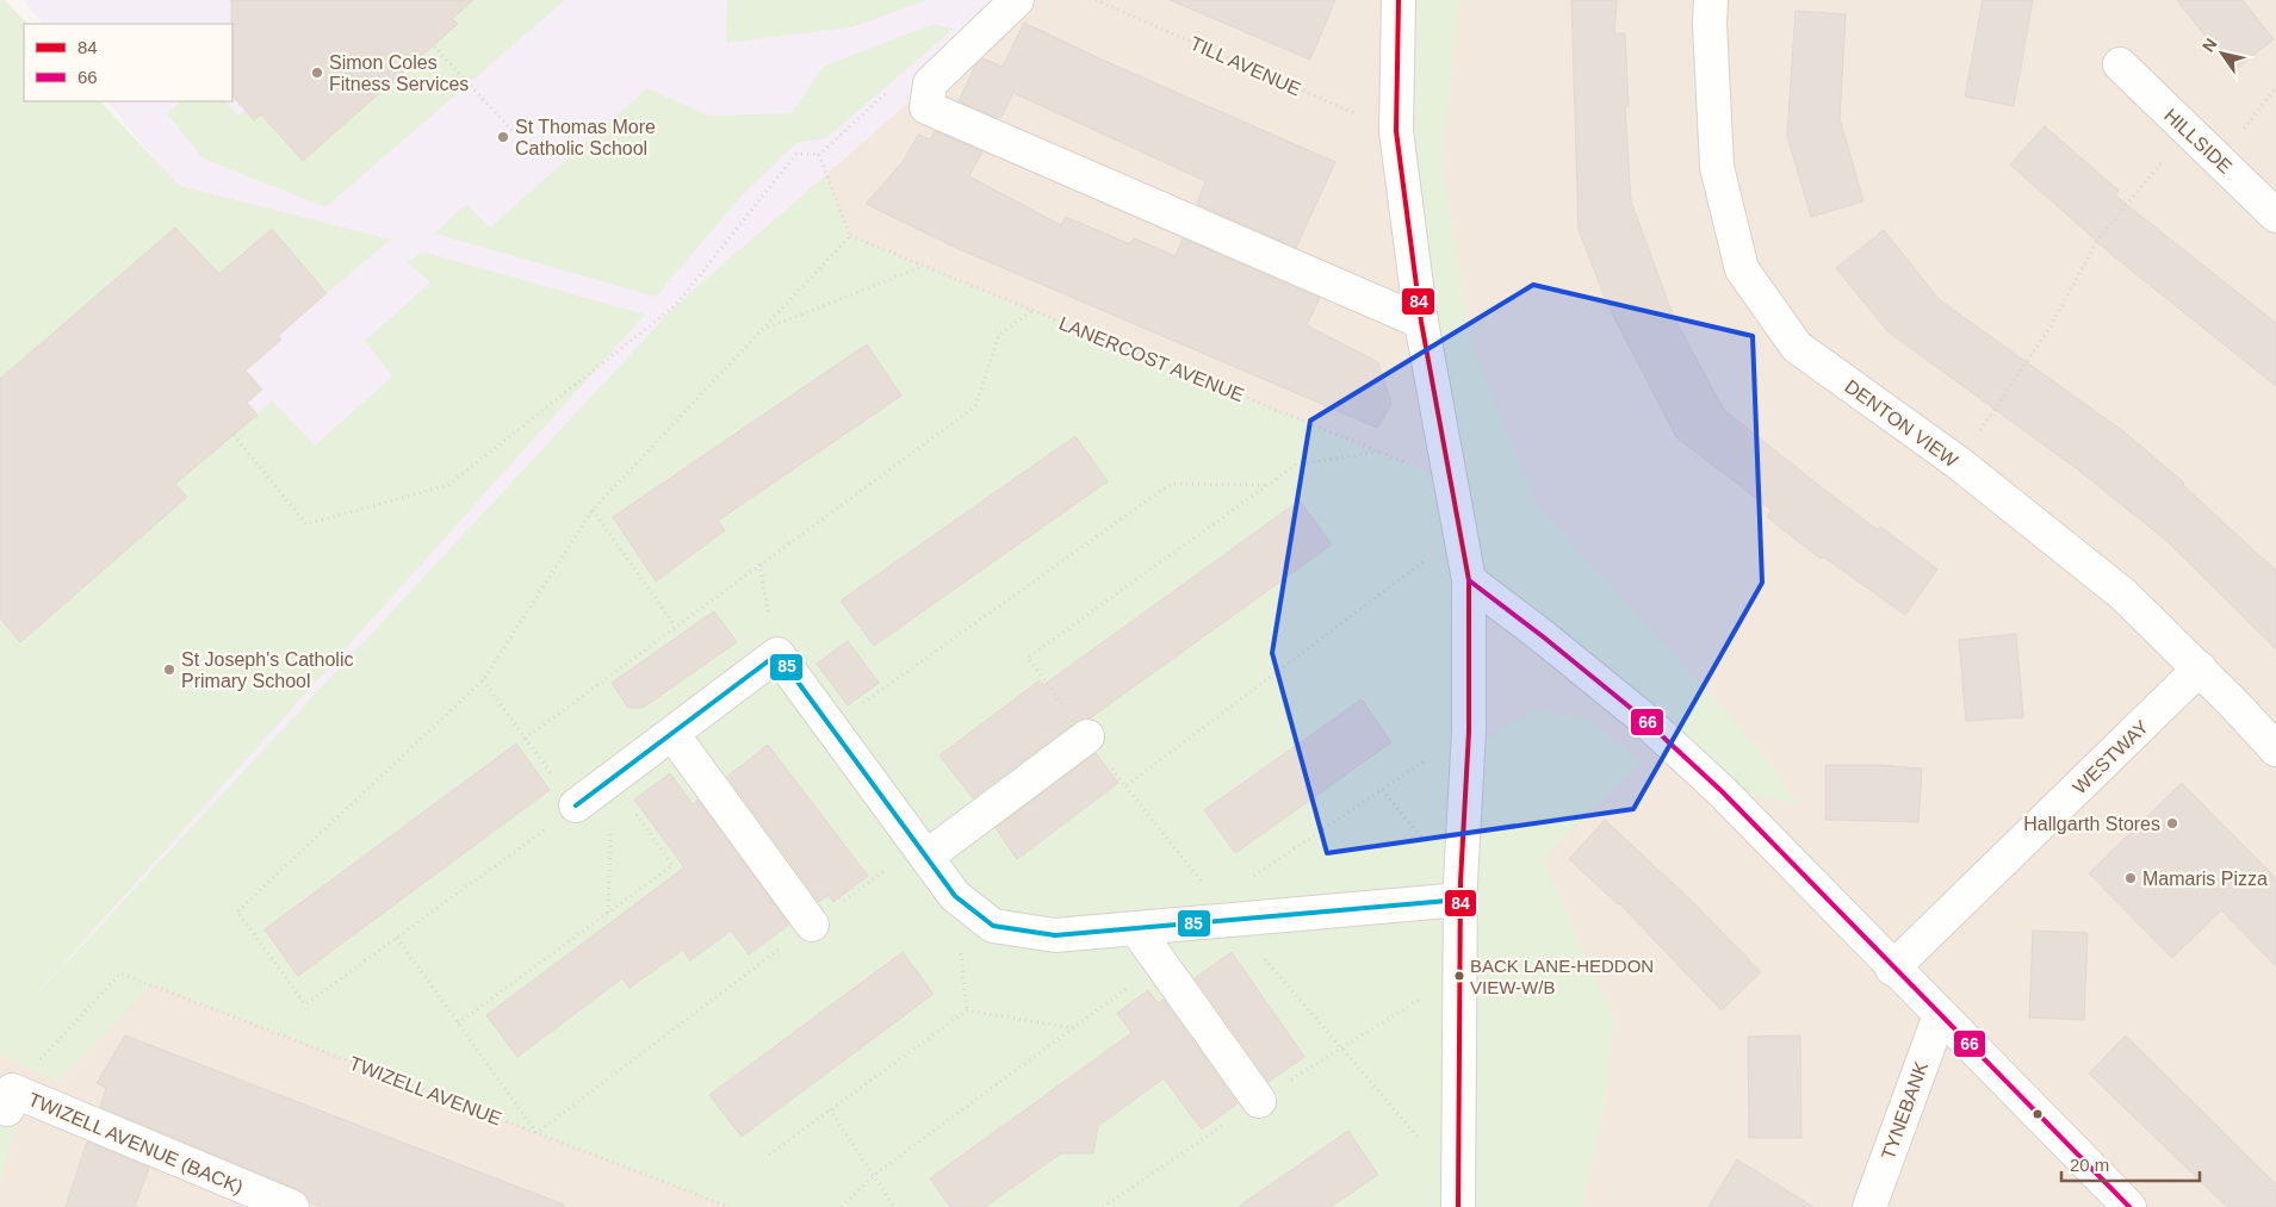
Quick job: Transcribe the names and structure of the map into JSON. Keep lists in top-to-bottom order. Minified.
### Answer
{"streets":{"street":["HILLSIDE","DENTON VIEW","WESTWAY","TYNEBANK","TWIZELL AVENUE (BACK)"],"path":["TILL AVENUE","LANERCOST AVENUE","TWIZELL AVENUE"]},"crossings":[["DENTON VIEW","WESTWAY"],["TWIZELL AVENUE","TWIZELL AVENUE (BACK)"]],"places":["Simon Coles Fitness Services","St Thomas More Catholic School","St Joseph's Catholic Primary School","Hallgarth Stores","Mamaris Pizza","BACK LANE-HEDDON VIEW-W/B"],"lines":["transit line 84","transit line 66","transit line 85"],"legend":["84","66"],"scale_bar":"20 m","north":"top left"}
